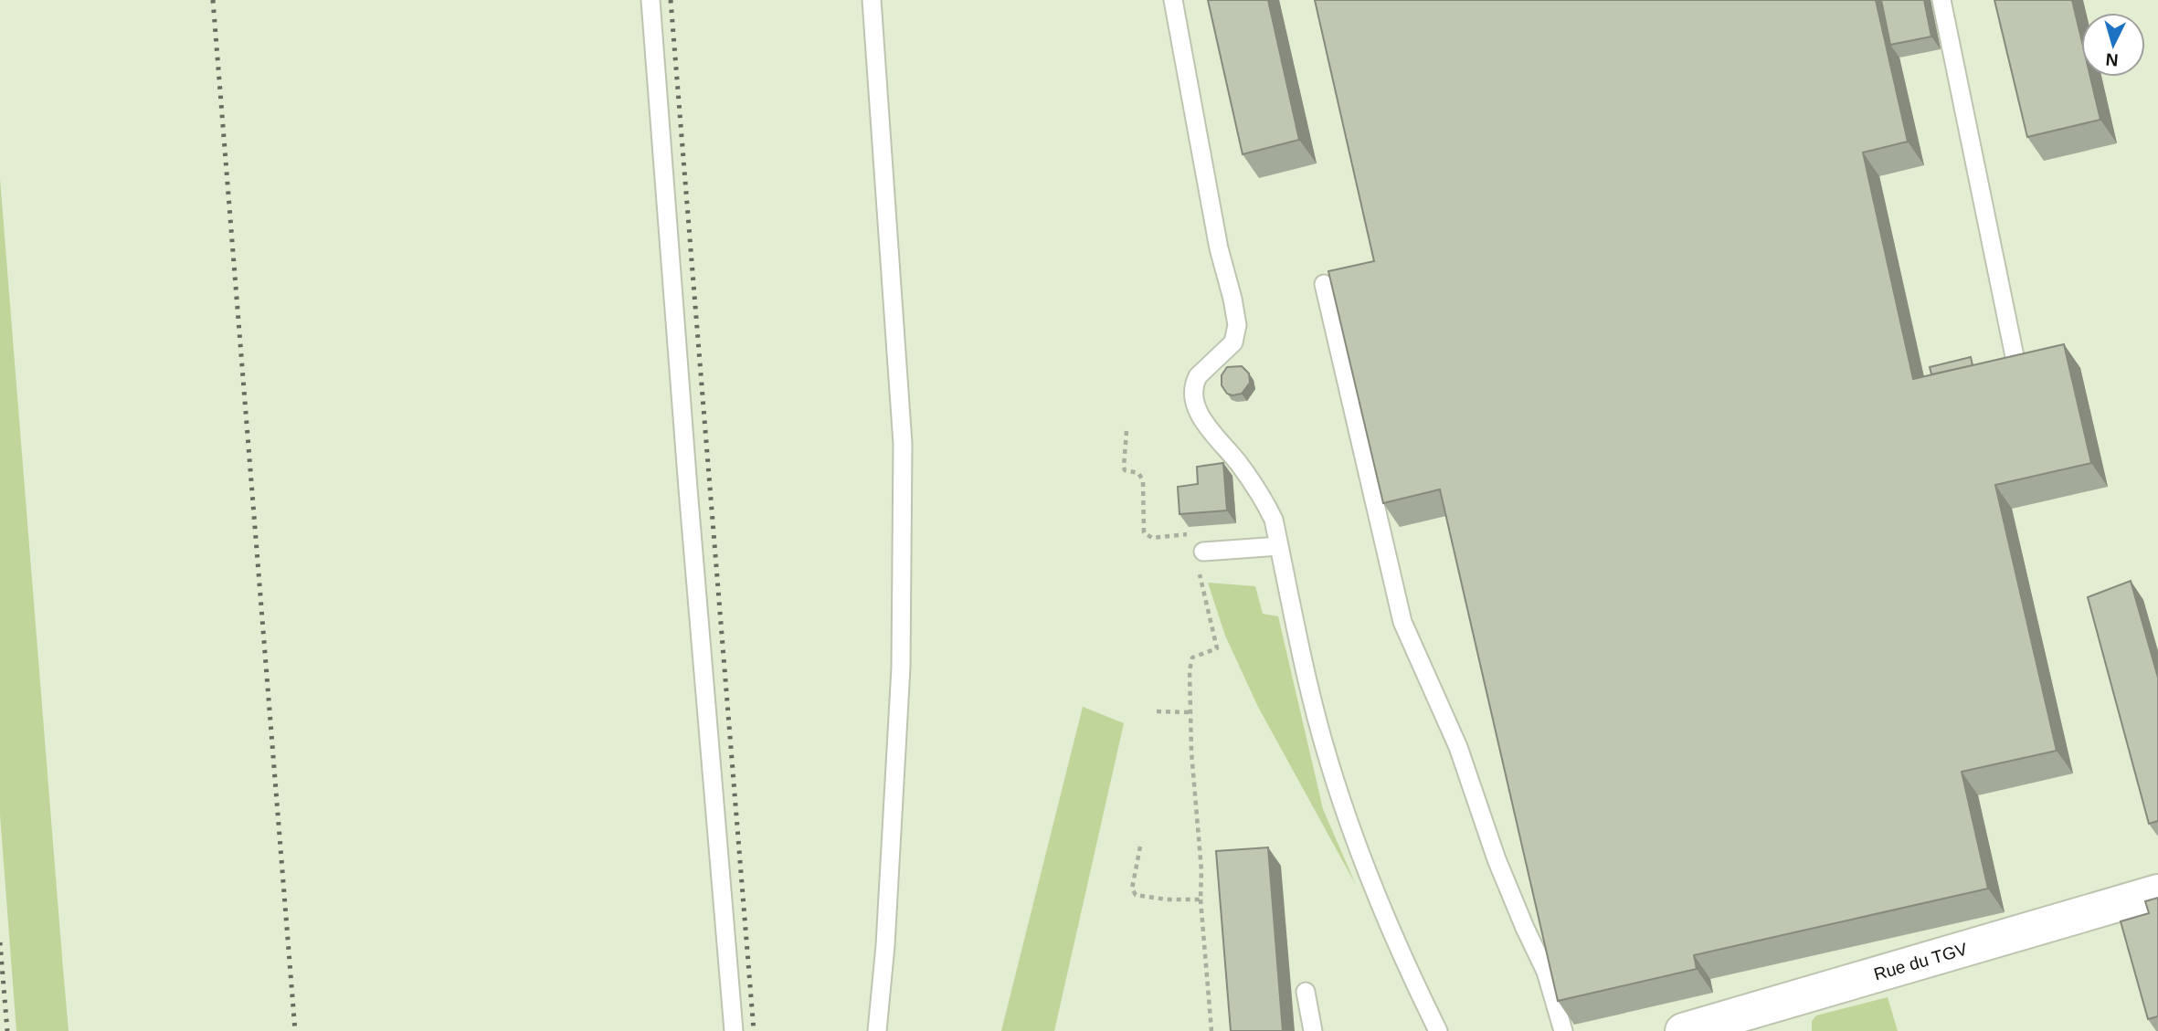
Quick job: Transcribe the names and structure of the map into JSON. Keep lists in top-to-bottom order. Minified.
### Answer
{"streets":{"street":["Rue du TGV"]},"north":"bottom"}
